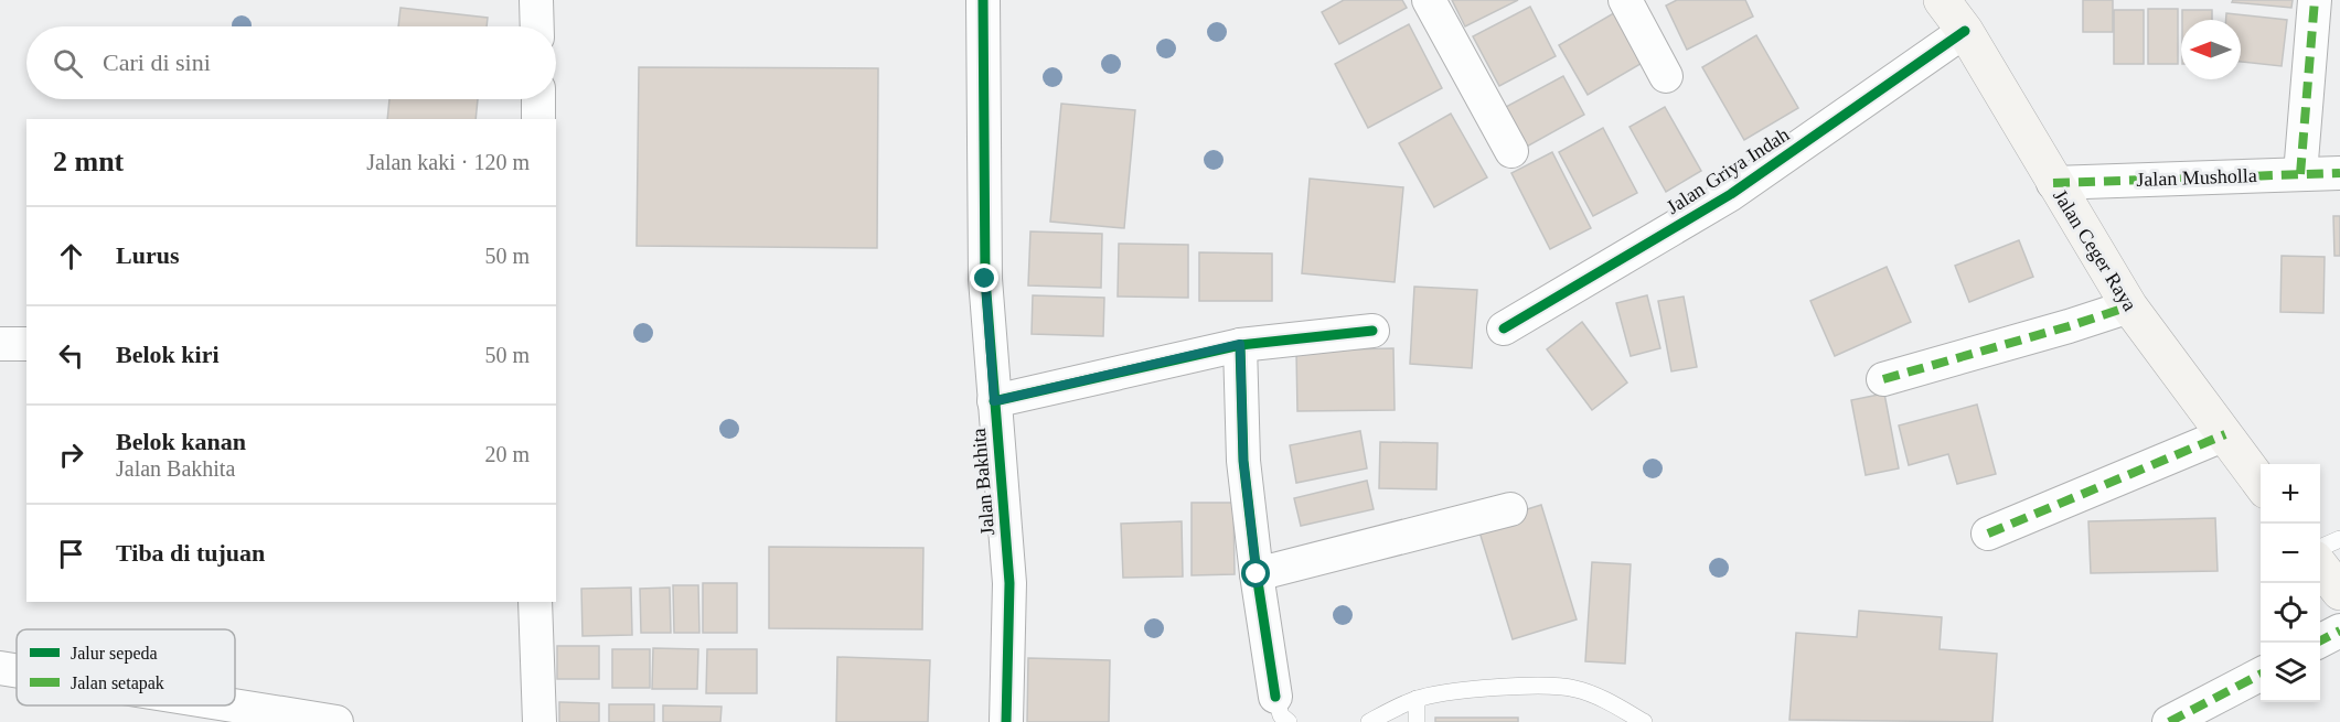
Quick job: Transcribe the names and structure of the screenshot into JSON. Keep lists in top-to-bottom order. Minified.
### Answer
{"streets":{"main road":["Jalan Ceger Raya"],"street":["Jalan Griya Indah","Jalan Musholla","Jalan Bakhita"]},"crossings":[["Jalan Griya Indah","Jalan Ceger Raya"],["Jalan Musholla","Jalan Ceger Raya"]],"legend":["Jalur sepeda","Jalan setapak"],"north":"left","page":{"search":"Cari di sini","heading":["2 mnt","Jalan kaki · 120 m"],"list":[["Lurus","50 m"],["Belok kiri","50 m"],["Belok kanan","Jalan Bakhita","20 m"],"Tiba di tujuan"],"map_buttons":["+","−"]}}
